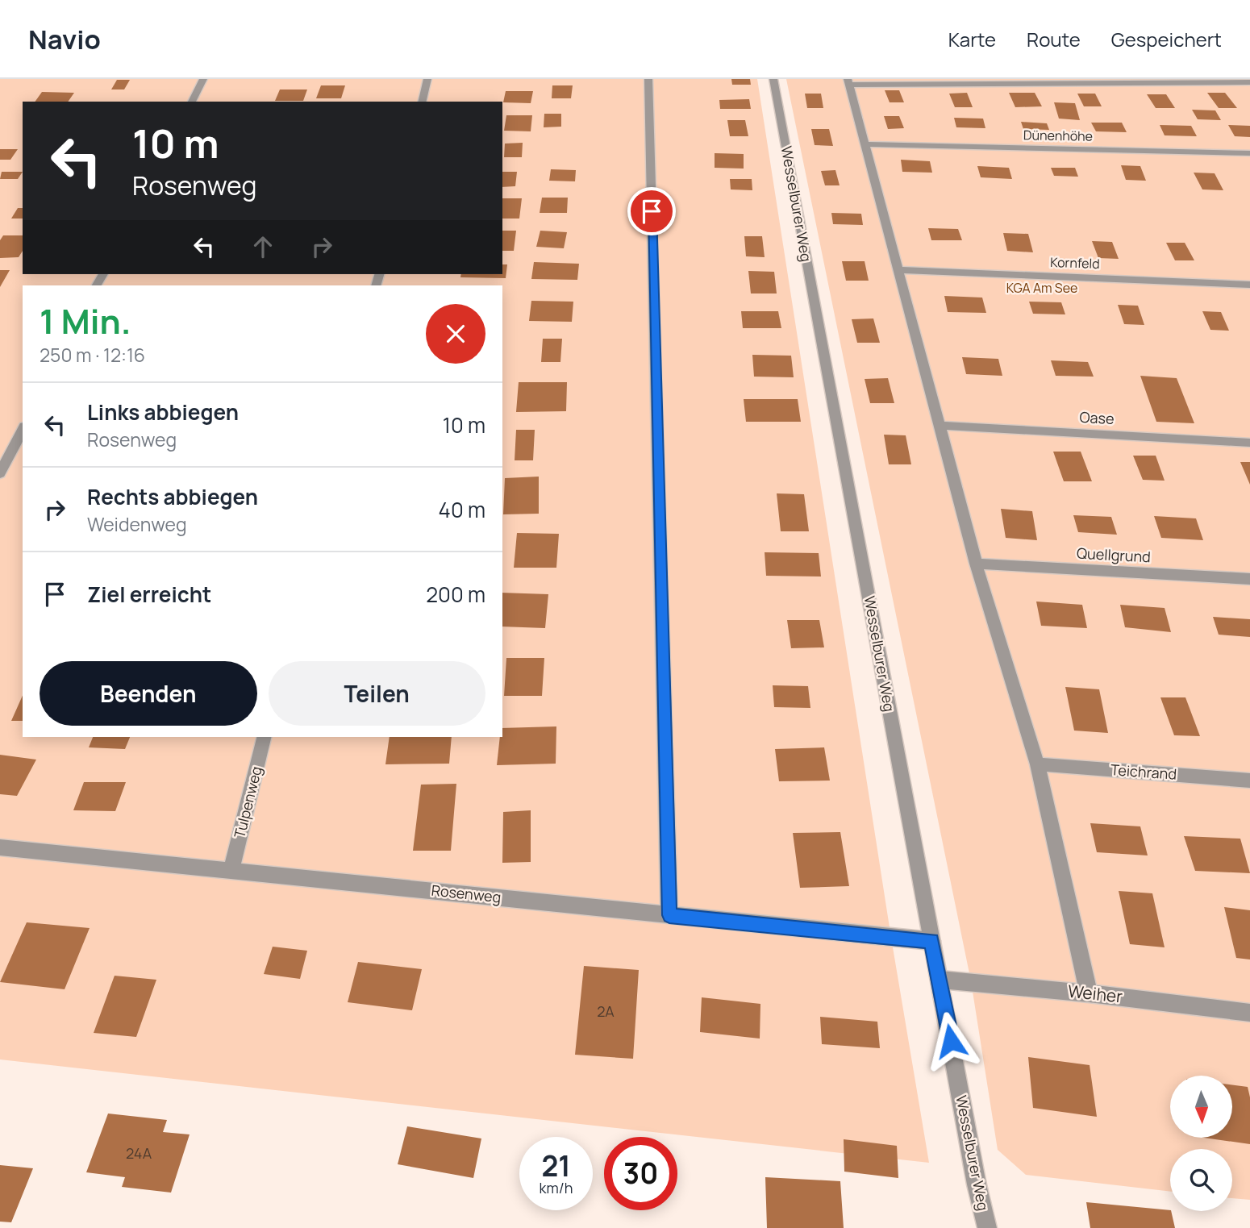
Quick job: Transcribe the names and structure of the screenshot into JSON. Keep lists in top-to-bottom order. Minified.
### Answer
{"streets":{"street":["Dünenhöhe","Wesselburer Weg","Kornfeld","Oase","Quellgrund","Teichrand","Tulpenweg","Rosenweg","Weiher"]},"crossings":[["Wesselburer Weg","Rosenweg"],["Wesselburer Weg","Weiher"],["Tulpenweg","Rosenweg"]],"parks":["KGA Am See"],"house_numbers":["2A","24A"],"north":"bottom","page":{"header":"Navio","nav":["Karte","Route","Gespeichert"],"turn":["10 m","Rosenweg"],"heading":["1 Min.","250 m · 12:16"],"list":[{"name":"Links abbiegen","note":"Rosenweg","value":"10 m"},{"name":"Rechts abbiegen","note":"Weidenweg","value":"40 m"},{"name":"Ziel erreicht","value":"200 m"}],"buttons":["Beenden","Teilen"],"speed":"21 km/h","limit":"30"}}
